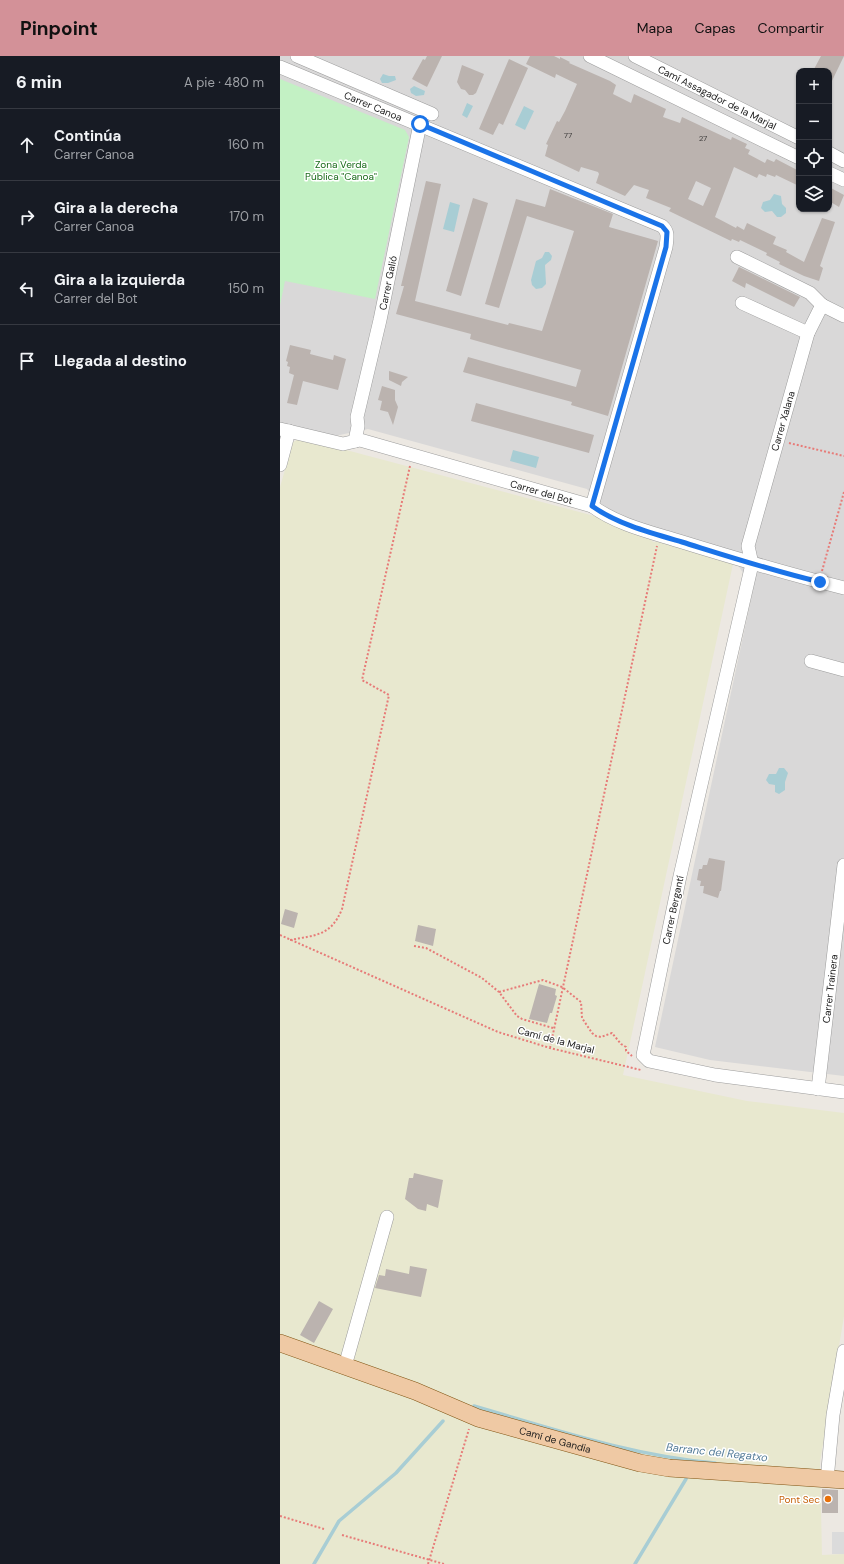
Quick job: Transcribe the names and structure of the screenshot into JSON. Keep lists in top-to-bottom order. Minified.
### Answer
{"streets":{"main road":["Camí de Gandia"],"street":["Camí Assagador de la Marjal","Carrer Canoa","Carrer Galió","Carrer Xalana","Carrer del Bot","Carrer Bergantí","Carrer Trainera"],"path":["Camí de la Marjal"]},"crossings":[["Carrer Canoa","Carrer Galió"],["Carrer Canoa","Carrer del Bot"],["Carrer Galió","Carrer del Bot"],["Carrer Xalana","Carrer del Bot"],["Carrer Xalana","Carrer Bergantí"],["Carrer del Bot","Carrer Bergantí"]],"water":["Barranc del Regatxo"],"parks":["Zona Verda Pública \"Canoa\""],"places":["Pont Sec"],"house_numbers":["77","27"],"page":{"header":"Pinpoint","nav":["Mapa","Capas","Compartir"],"heading":["6 min","A pie · 480 m"],"map_buttons":["+","−"],"list":[["Continúa","Carrer Canoa","160 m"],["Gira a la derecha","Carrer Canoa","170 m"],["Gira a la izquierda","Carrer del Bot","150 m"],"Llegada al destino"]}}
